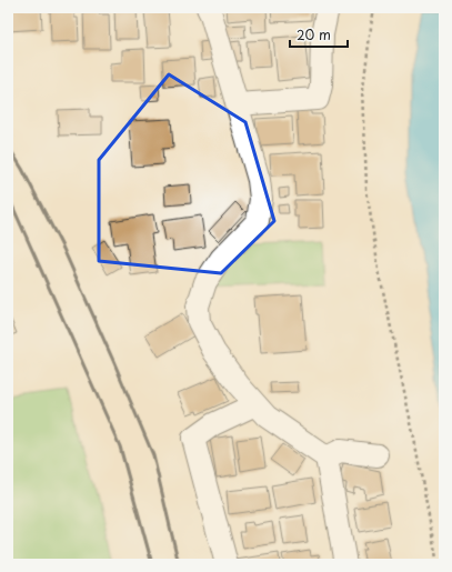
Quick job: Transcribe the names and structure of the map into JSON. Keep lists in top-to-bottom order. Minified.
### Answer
{"scale_bar":"20 m"}
